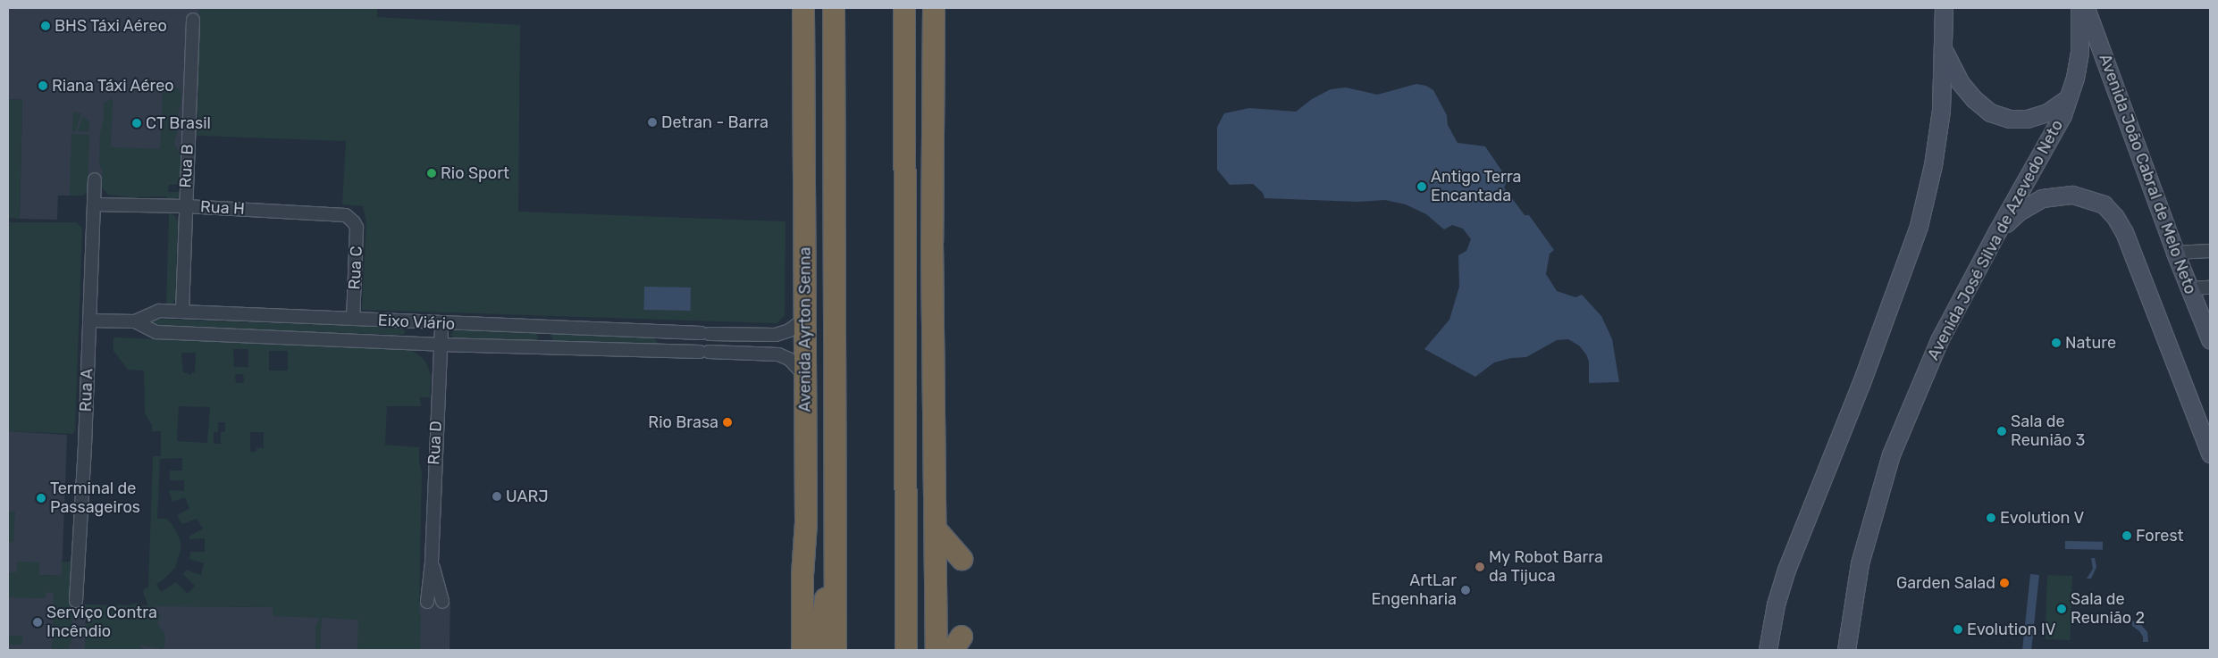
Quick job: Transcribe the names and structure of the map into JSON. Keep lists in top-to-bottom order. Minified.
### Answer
{"streets":{"highway":["Avenida Ayrton Senna"],"street":["Rua B","Avenida João Cabral de Melo Neto","Rua H","Avenida José Silva de Azevedo Neto","Rua C","Eixo Viário","Rua A","Rua D"]},"crossings":[["Rua B","Rua H"],["Rua B","Eixo Viário"],["Rua H","Rua C"],["Rua H","Rua A"],["Rua C","Eixo Viário"],["Eixo Viário","Avenida Ayrton Senna"],["Eixo Viário","Rua A"],["Eixo Viário","Rua D"]],"places":["BHS Táxi Aéreo","Riana Táxi Aéreo","Detran - Barra","CT Brasil","Rio Sport","Antigo Terra Encantada","Nature","Rio Brasa","Sala de Reunião 3","UARJ","Terminal de Passageiros","Evolution V","Forest","My Robot Barra da Tijuca","Garden Salad","ArtLar Engenharia","Sala de Reunião 2","Serviço Contra Incêndio","Evolution IV"]}
